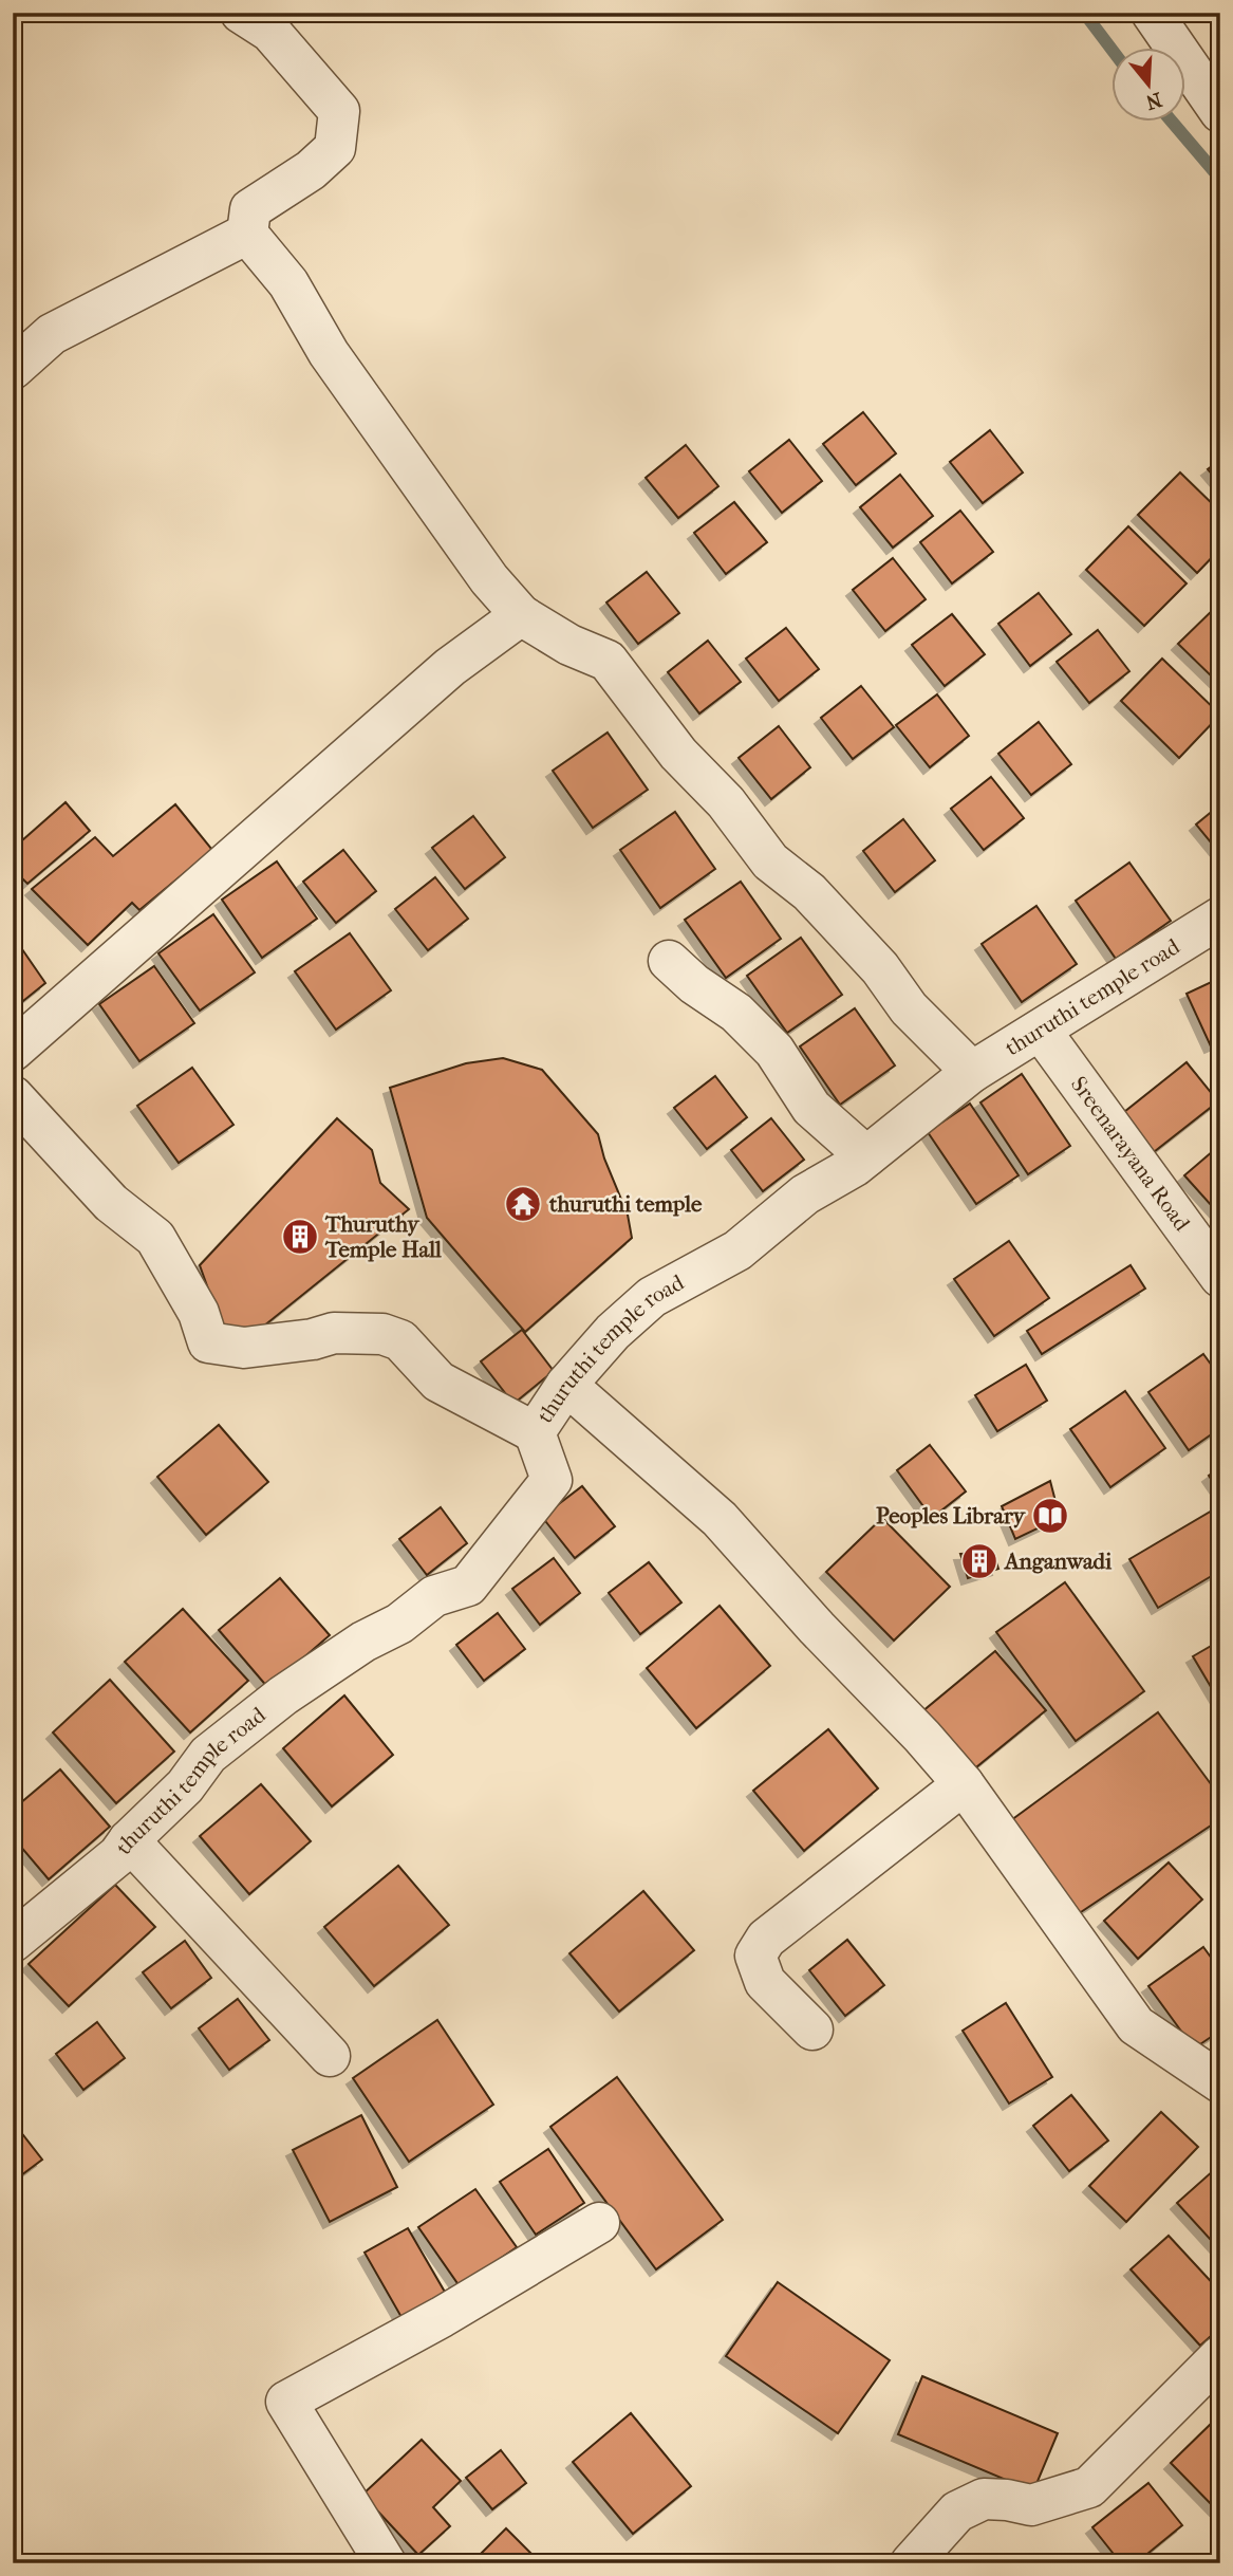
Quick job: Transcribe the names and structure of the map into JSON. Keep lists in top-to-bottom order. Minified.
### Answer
{"streets":{"street":["thuruthi temple road","Sreenarayana Road"]},"crossings":[["thuruthi temple road","Sreenarayana Road"]],"places":{"temple":["thuruthi temple"],"building":["Thuruthy Temple Hall","Anganwadi"],"library":["Peoples Library"]},"north":"bottom"}
